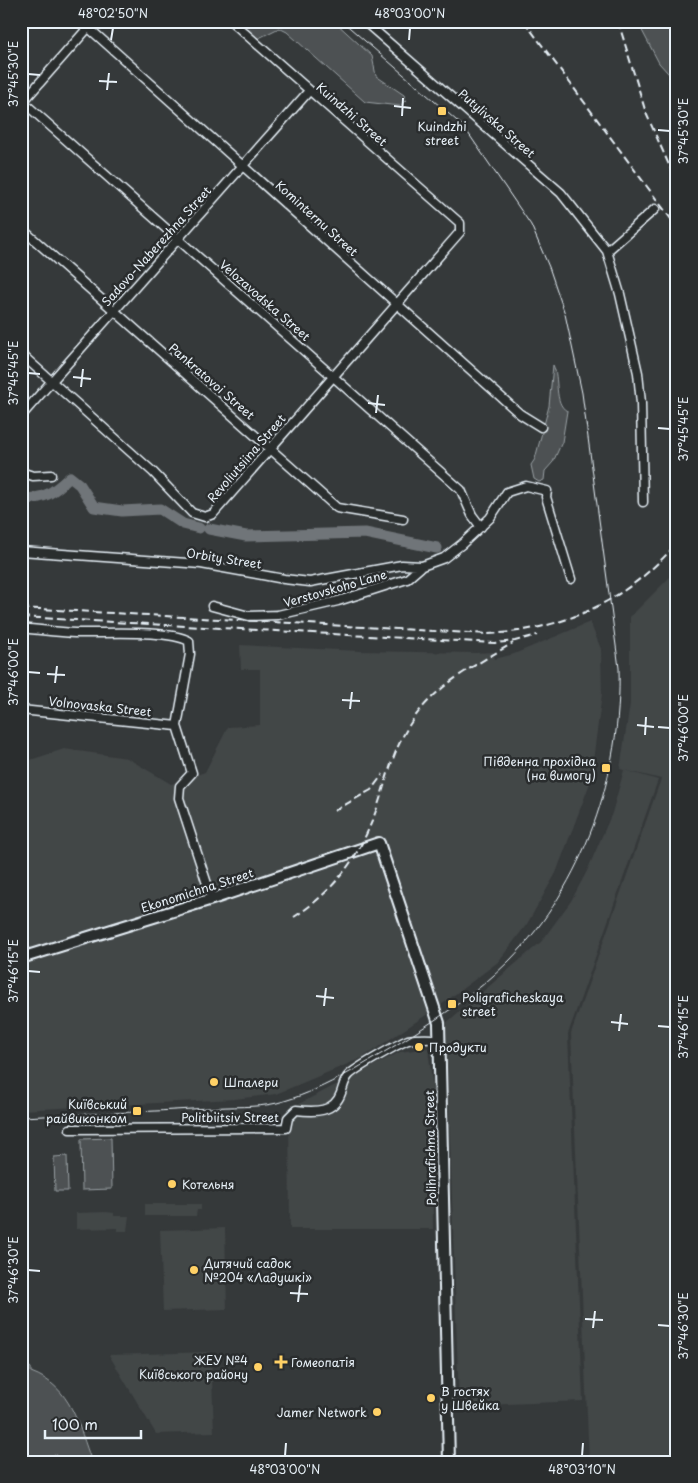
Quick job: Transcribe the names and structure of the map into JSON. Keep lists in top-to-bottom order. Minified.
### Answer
{"streets":{"street":["Kuindzhi Street","Putylivska Street","Kominternu Street","Sadovo-Naberezhna Street","Velozavodska Street","Pankratovoi Street","Revoliutsiina Street","Orbity Street","Verstovskoho Lane","Volnovaska Street","Ekonomichna Street","Politbiitsiv Street","Polihrafichna Street"]},"crossings":[["Kuindzhi Street","Sadovo-Naberezhna Street"],["Kuindzhi Street","Revoliutsiina Street"],["Kominternu Street","Sadovo-Naberezhna Street"],["Kominternu Street","Revoliutsiina Street"],["Sadovo-Naberezhna Street","Velozavodska Street"],["Sadovo-Naberezhna Street","Pankratovoi Street"],["Sadovo-Naberezhna Street","Revoliutsiina Street"],["Velozavodska Street","Revoliutsiina Street"],["Velozavodska Street","Verstovskoho Lane"],["Pankratovoi Street","Revoliutsiina Street"],["Orbity Street","Verstovskoho Lane"],["Ekonomichna Street","Polihrafichna Street"],["Politbiitsiv Street","Polihrafichna Street"]],"places":{"transit":["Kuindzhi street","Південна прохідна (на вимогу)","Poligraficheskaya street","Київський райвиконком"],"other":["Продукти","Шпалери","Котельня","Дитячий садок №204 «Ладушкі»","ЖЕУ №4 Київського району","В гостях у Швейка","Jamer Network"],"health":["Гомеопатія"]},"scale_bar":"100 m","coordinates":["48°02'50\"N","48°03'00\"N","37°45'30\"E","37°45'45\"E","37°46'00\"E","37°46'15\"E","37°46'30\"E","48°03'10\"N"]}
